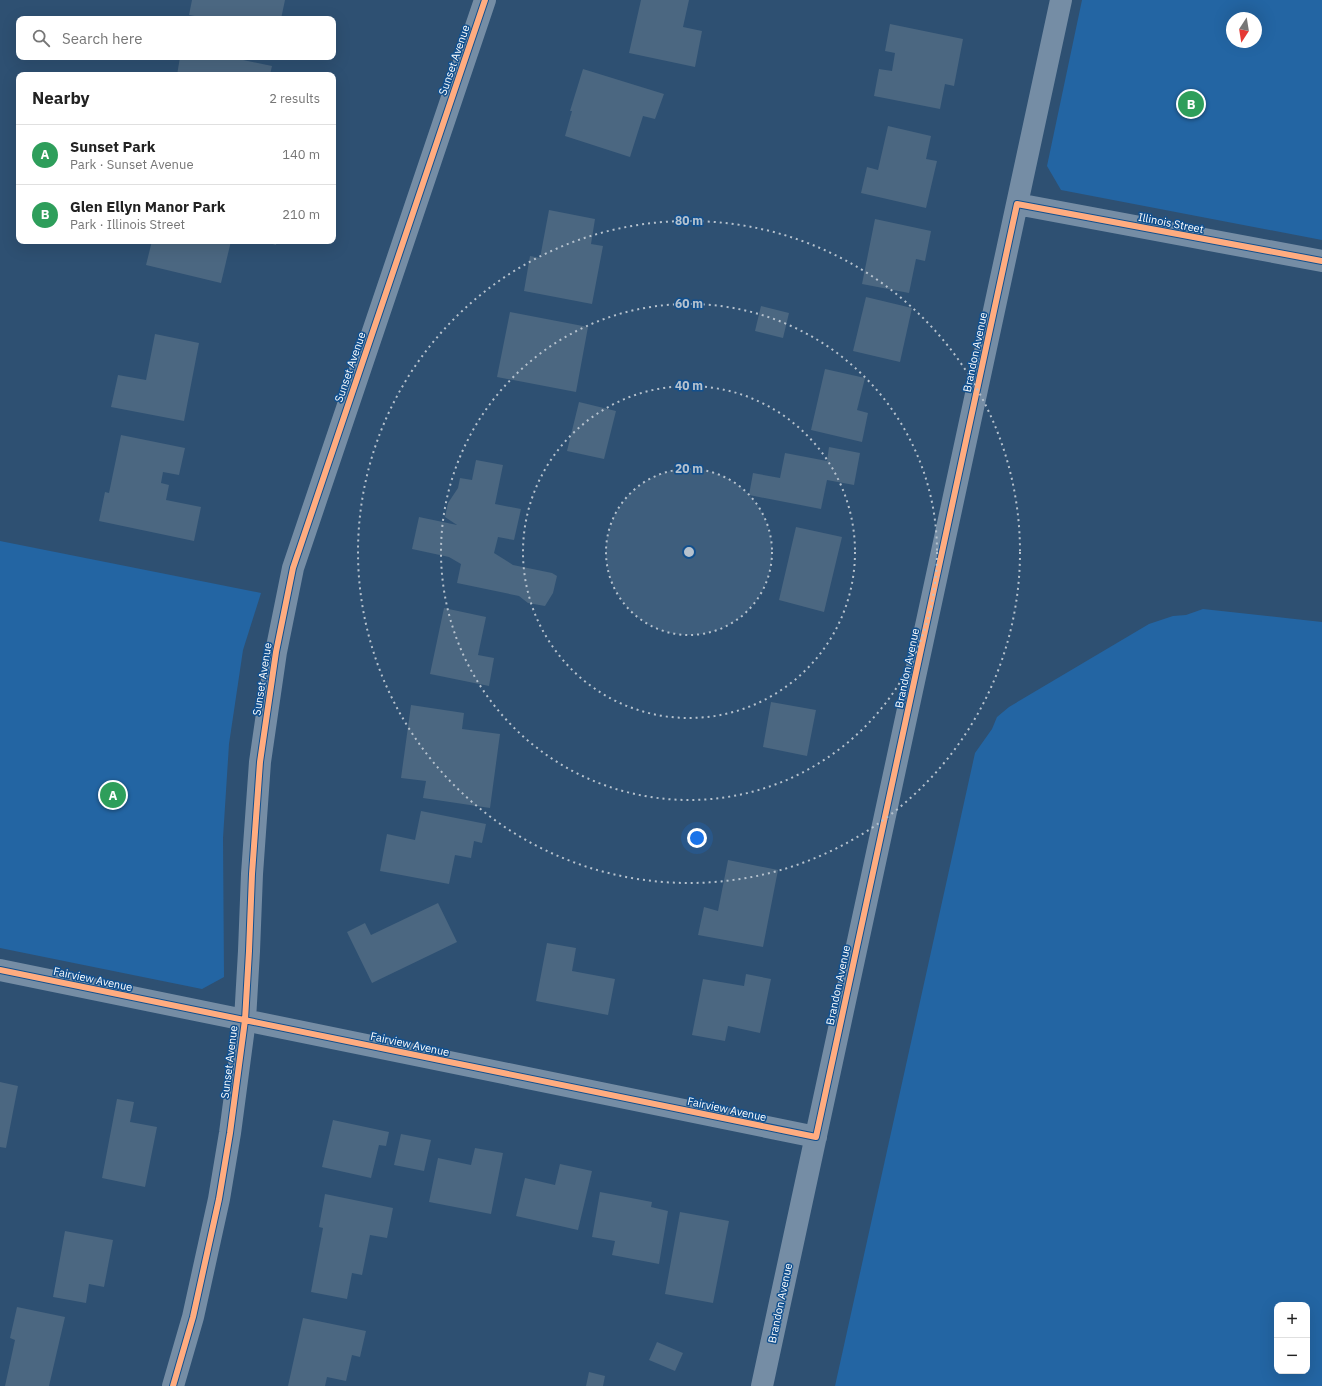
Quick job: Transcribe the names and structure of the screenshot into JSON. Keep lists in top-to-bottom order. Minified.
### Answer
{"streets":{"street":["Sunset Avenue","Illinois Street","Brandon Avenue","Fairview Avenue"]},"crossings":[["Sunset Avenue","Fairview Avenue"],["Illinois Street","Brandon Avenue"],["Brandon Avenue","Fairview Avenue"]],"north":"bottom","page":{"search":"Search here","heading":["Nearby","2 results"],"pins":["B","A"],"list":[{"mark":"A","name":"Sunset Park","note":"Park · Sunset Avenue","value":"140 m"},{"mark":"B","name":"Glen Ellyn Manor Park","note":"Park · Illinois Street","value":"210 m"}],"map_buttons":["+","−"]},"rings":["80 m","60 m","40 m","20 m"]}
